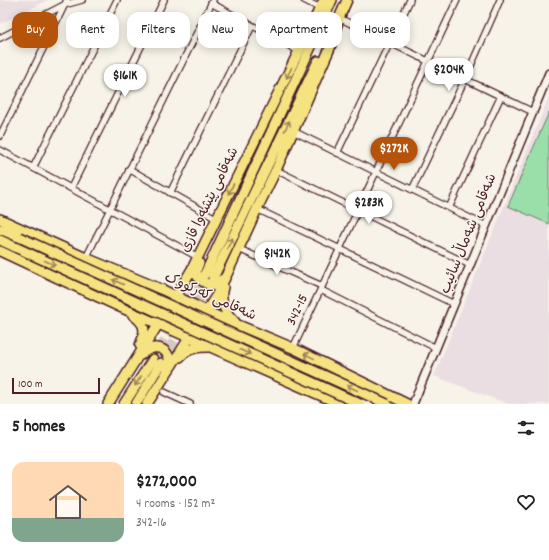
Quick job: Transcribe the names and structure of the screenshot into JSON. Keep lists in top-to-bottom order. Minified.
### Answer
{"streets":{"highway":["شەقامی پێشەوا قازی","شەقامی کەرکووک"],"street":["شەقامی شەماڵ سائیب","342-15"]},"crossings":[["شەقامی پێشەوا قازی","شەقامی کەرکووک"],["شەقامی کەرکووک","342-15"]],"scale_bar":"100 m","page":{"chip":["Buy","Rent","Filters","New","Apartment","House"],"price":["$204K","$161K","$272K","$283K","$142K"],"scale":"100 m","heading":"5 homes","list":[{"name":"$272,000","note":"4 rooms · 152 m² · 342-16"}]}}
